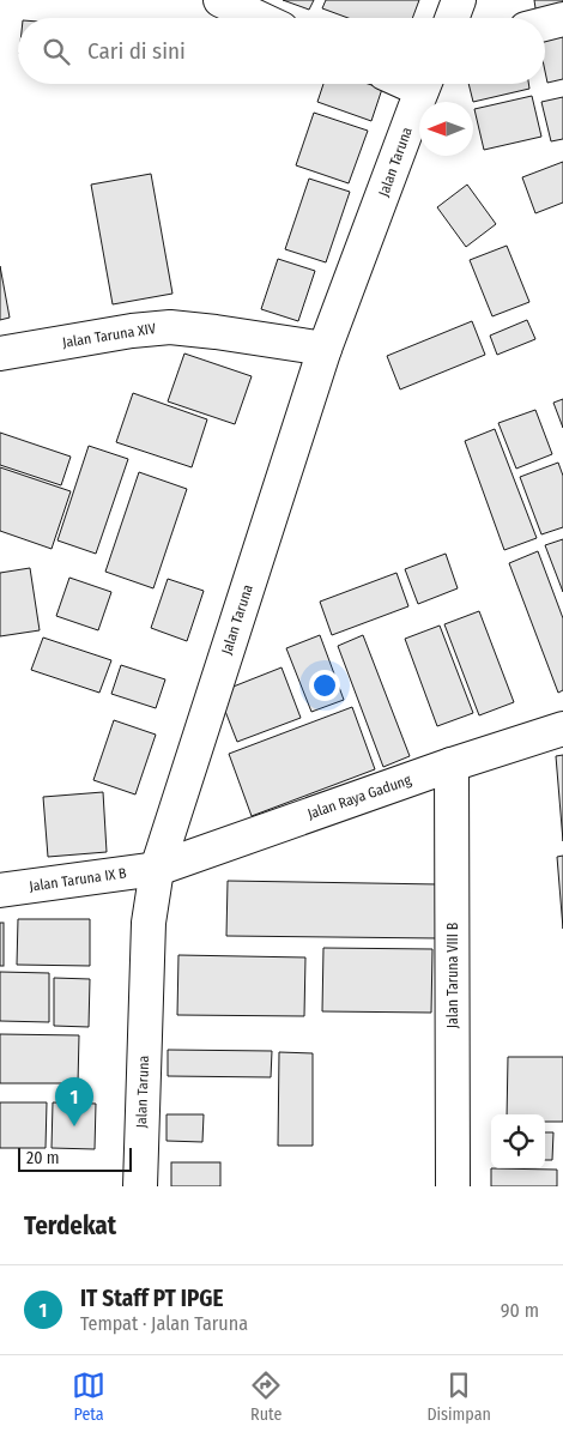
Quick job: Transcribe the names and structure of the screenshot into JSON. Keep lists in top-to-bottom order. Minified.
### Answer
{"streets":{"street":["Jalan Taruna","Jalan Taruna XIV","Jalan Raya Gadung","Jalan Taruna IX B","Jalan Taruna VIII B"]},"crossings":[["Jalan Taruna","Jalan Taruna XIV"],["Jalan Taruna","Jalan Raya Gadung"],["Jalan Taruna","Jalan Taruna IX B"],["Jalan Raya Gadung","Jalan Taruna IX B"],["Jalan Raya Gadung","Jalan Taruna VIII B"]],"scale_bar":"20 m","north":"left","page":{"search":"Cari di sini","pins":"1","scale":"20 m","heading":"Terdekat","list":[{"mark":"1","name":"IT Staff PT IPGE","note":"Tempat · Jalan Taruna","value":"90 m"}],"nav":["Peta","Rute","Disimpan"]}}
